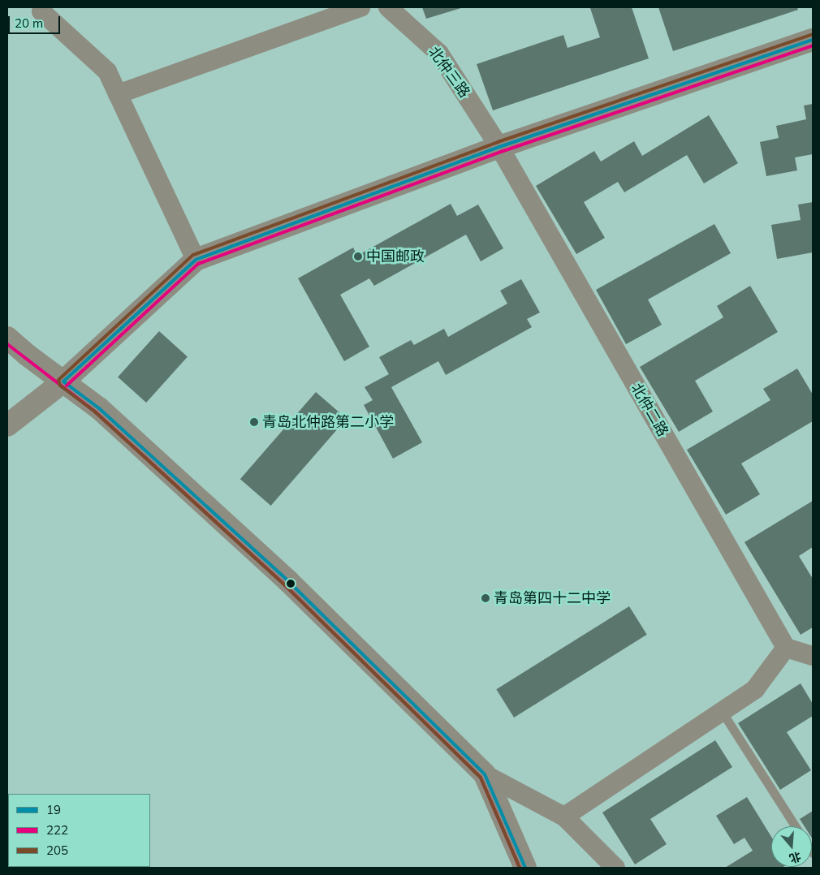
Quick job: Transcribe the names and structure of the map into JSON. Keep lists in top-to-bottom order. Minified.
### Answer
{"streets":{"street":["北仲三路","北仲二路"]},"crossings":[["北仲三路","北仲二路"]],"places":["中国邮政","青岛北仲路第二小学","青岛第四十二中学"],"lines":["transit line 205","transit line 19","transit line 222"],"legend":["19","222","205"],"scale_bar":"20 m","north":"bottom"}
